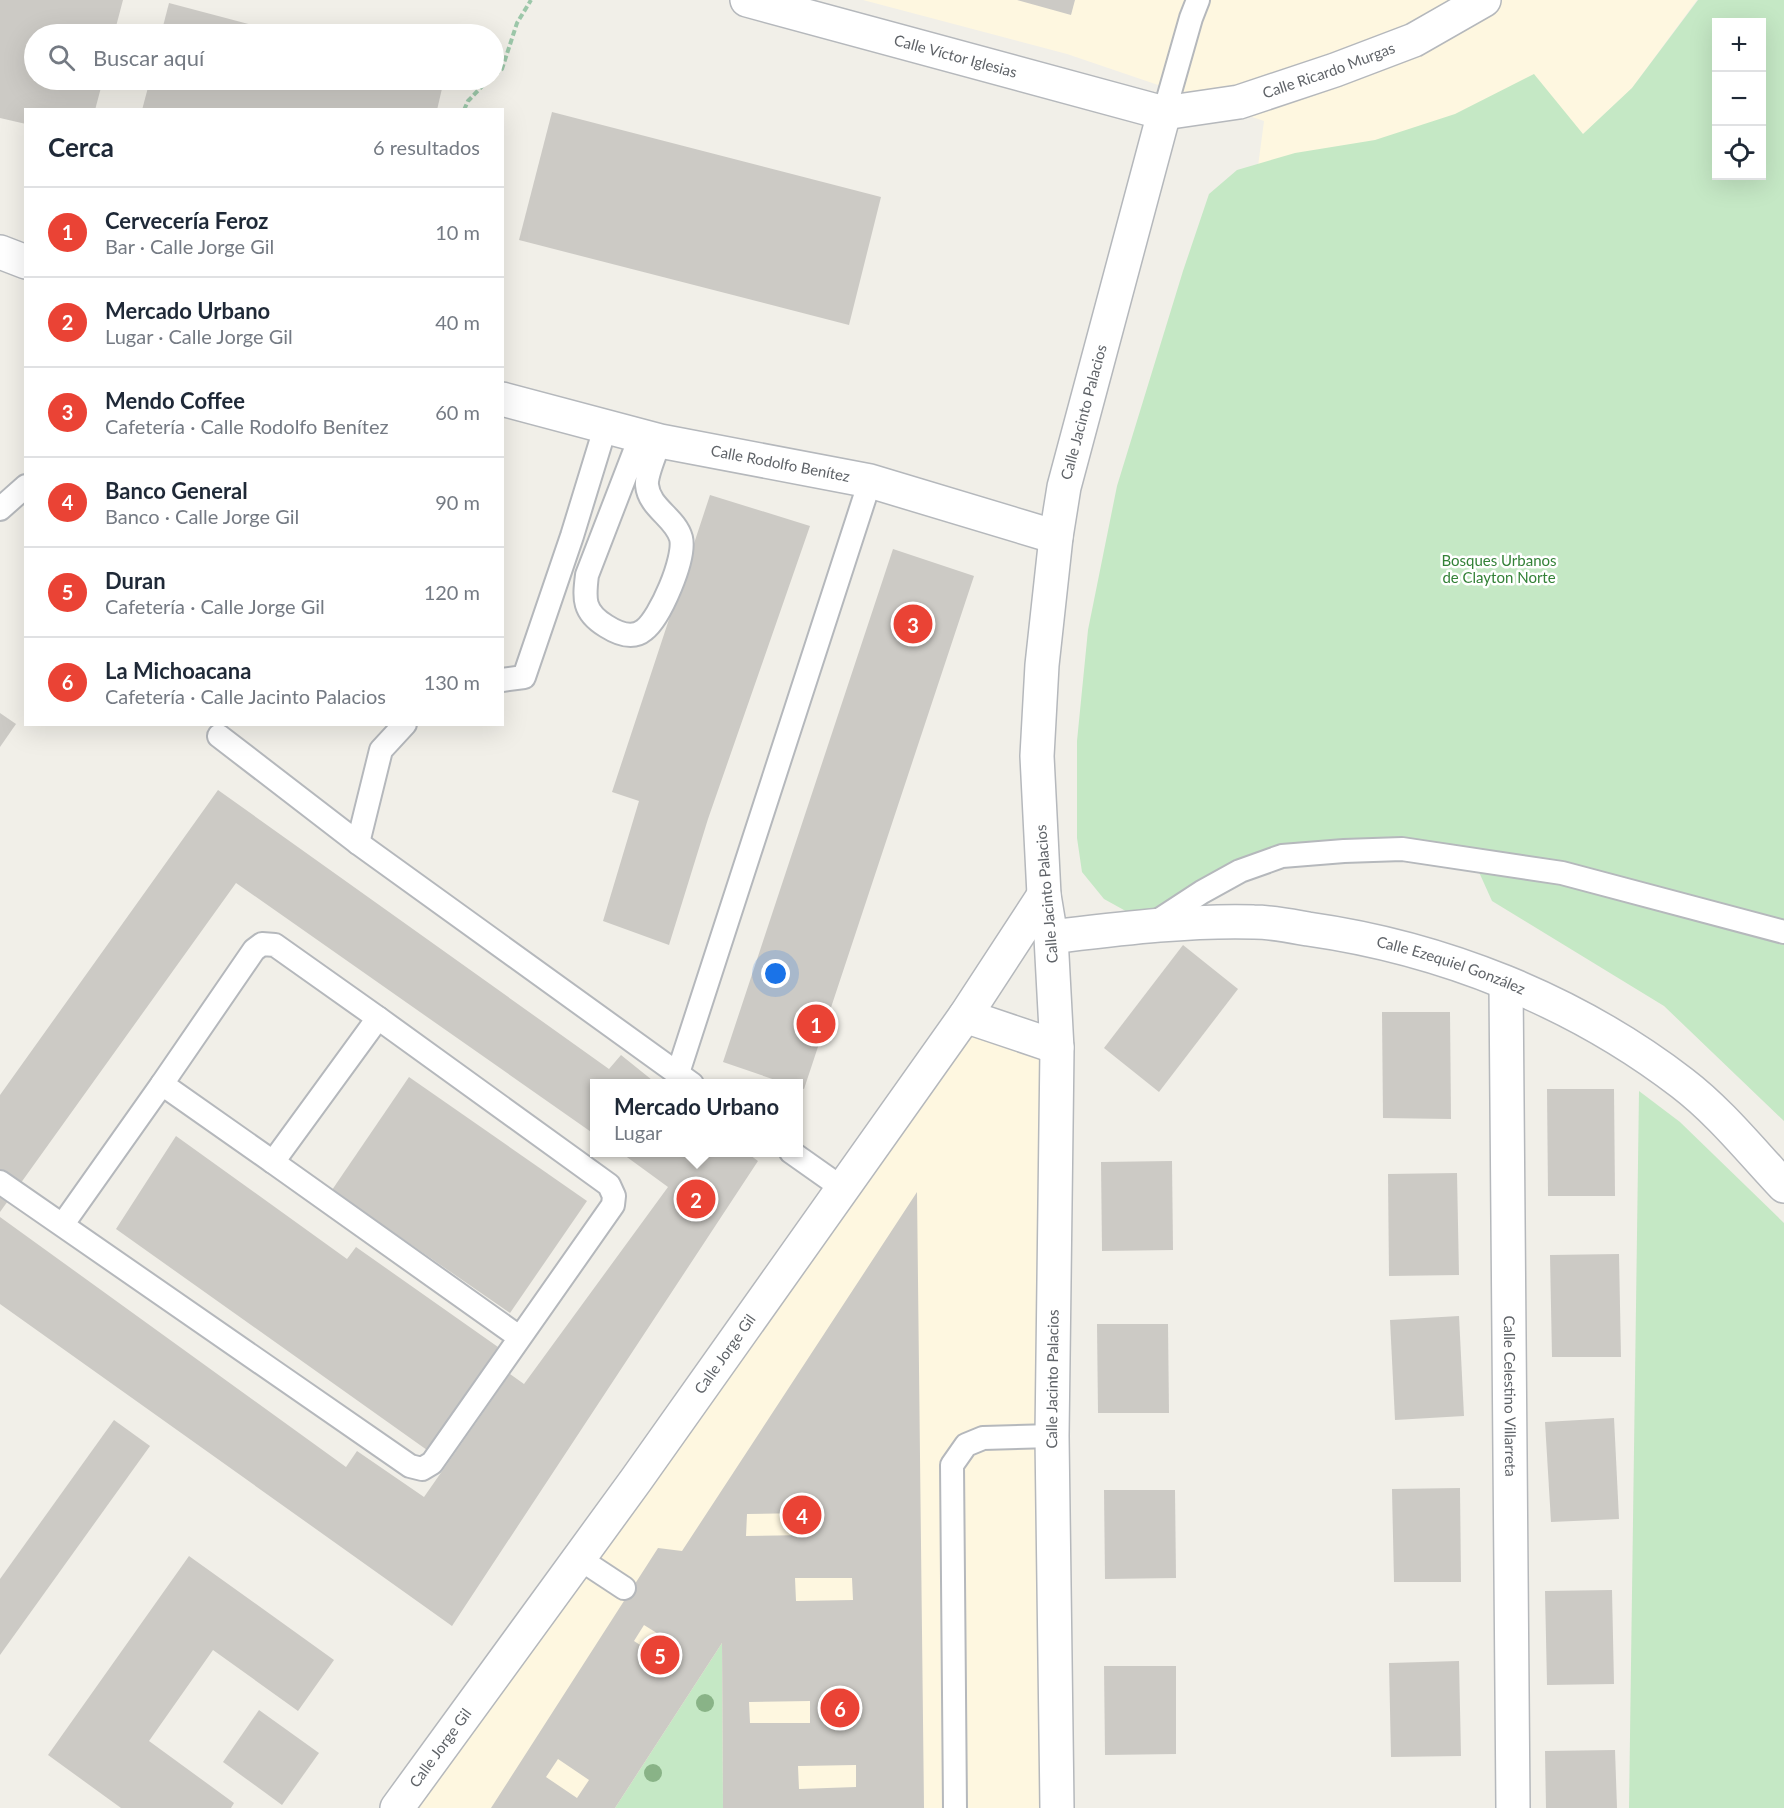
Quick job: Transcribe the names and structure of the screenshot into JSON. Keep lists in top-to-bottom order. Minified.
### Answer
{"streets":{"street":["Calle Víctor Iglesias","Calle Ricardo Murgas","Calle Jacinto Palacios","Calle Rodolfo Benítez","Calle Ezequiel González","Calle Jorge Gil","Calle Celestino Villarreta"]},"crossings":[["Calle Víctor Iglesias","Calle Ricardo Murgas"],["Calle Víctor Iglesias","Calle Jacinto Palacios"],["Calle Ricardo Murgas","Calle Jacinto Palacios"],["Calle Jacinto Palacios","Calle Rodolfo Benítez"],["Calle Jacinto Palacios","Calle Ezequiel González"],["Calle Jacinto Palacios","Calle Jorge Gil"],["Calle Ezequiel González","Calle Celestino Villarreta"]],"parks":["Bosques Urbanos de Clayton Norte"],"page":{"map_buttons":["+","−"],"search":"Buscar aquí","heading":["Cerca","6 resultados"],"list":[{"mark":"1","name":"Cervecería Feroz","note":"Bar · Calle Jorge Gil","value":"10 m"},{"mark":"2","name":"Mercado Urbano","note":"Lugar · Calle Jorge Gil","value":"40 m"},{"mark":"3","name":"Mendo Coffee","note":"Cafetería · Calle Rodolfo Benítez","value":"60 m"},{"mark":"4","name":"Banco General","note":"Banco · Calle Jorge Gil","value":"90 m"},{"mark":"5","name":"Duran","note":"Cafetería · Calle Jorge Gil","value":"120 m"},{"mark":"6","name":"La Michoacana","note":"Cafetería · Calle Jacinto Palacios","value":"130 m"}],"pins":["3","1","2","4","5","6"],"popup":["Mercado Urbano","Lugar"]}}
